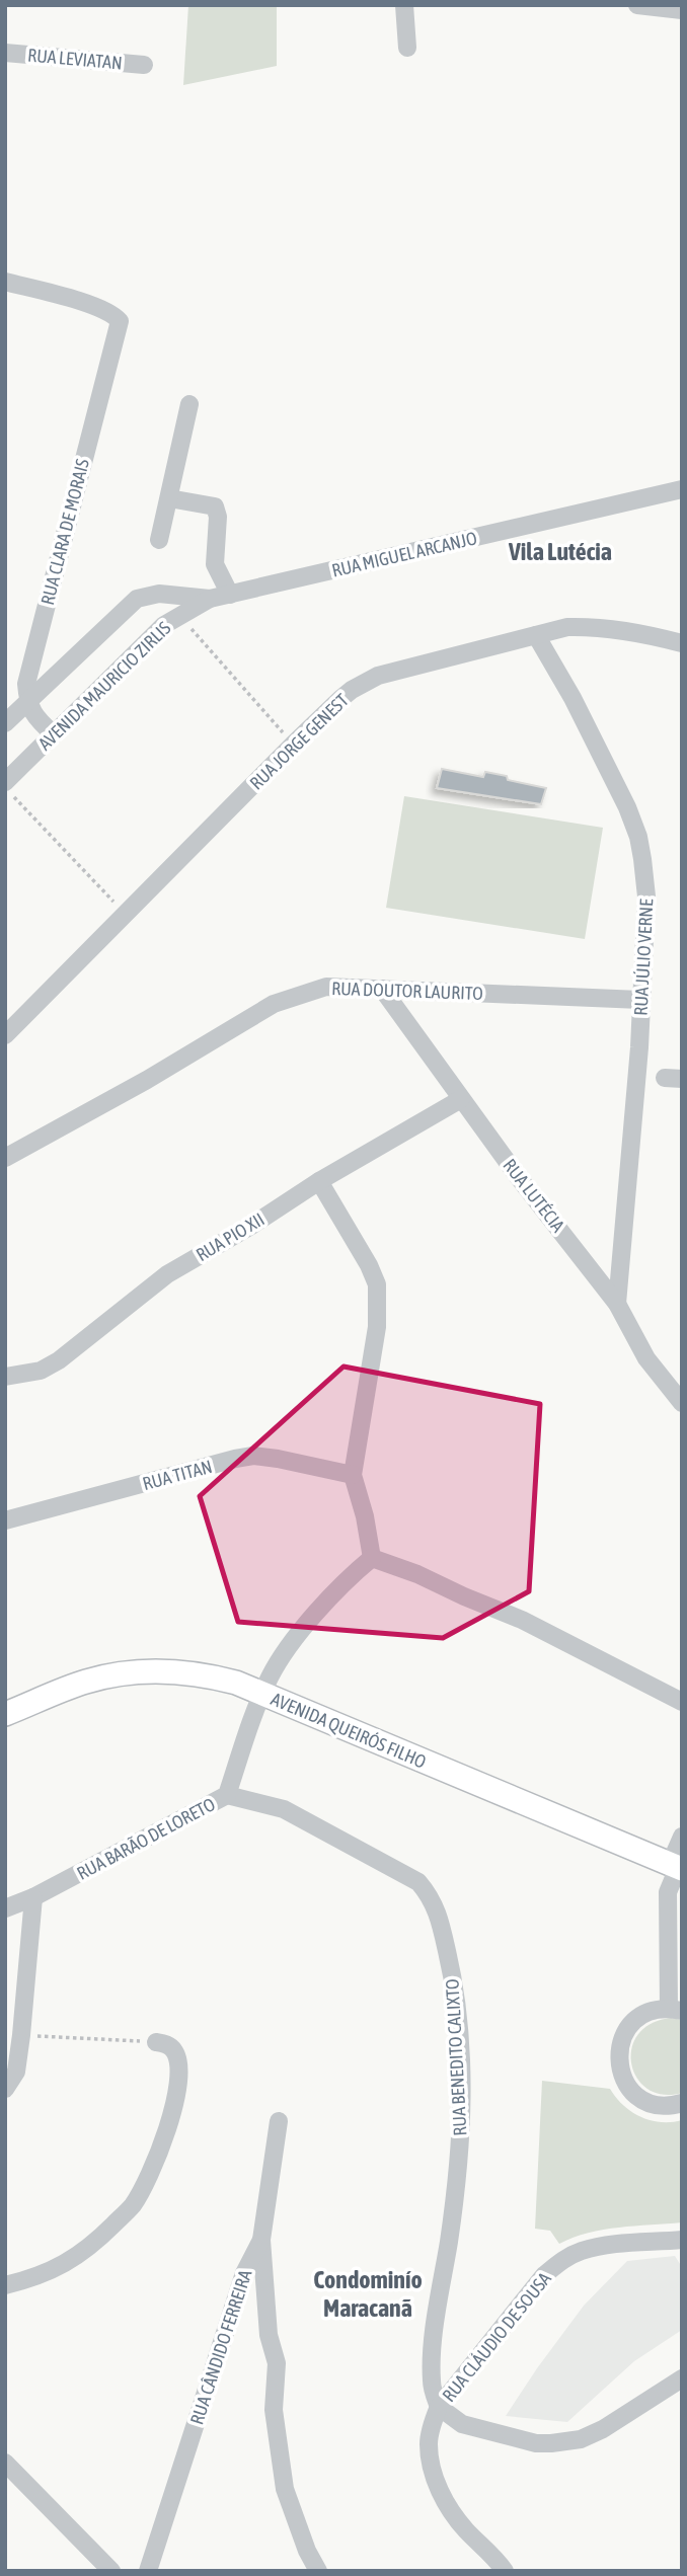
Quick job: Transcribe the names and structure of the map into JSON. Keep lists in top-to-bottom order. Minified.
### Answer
{"streets":{"main road":["AVENIDA QUEIRÓS FILHO"],"street":["RUA LEVIATAN","RUA CLARA DE MORAIS","RUA MIGUEL ARCANJO","AVENIDA MAURICIO ZIRLIS","RUA JORGE GENEST","RUA JÚLIO VERNE","RUA DOUTOR LAURITO","RUA LUTÉCIA","RUA PIO XII","RUA TITAN","RUA BARÃO DE LORETO","RUA BENEDITO CALIXTO","RUA CLÁUDIO DE SOUSA","RUA CÂNDIDO FERREIRA"]},"crossings":[["RUA MIGUEL ARCANJO","AVENIDA MAURICIO ZIRLIS"],["RUA JORGE GENEST","RUA JÚLIO VERNE"],["RUA JÚLIO VERNE","RUA DOUTOR LAURITO"],["RUA JÚLIO VERNE","RUA LUTÉCIA"],["RUA DOUTOR LAURITO","RUA LUTÉCIA"],["RUA LUTÉCIA","RUA PIO XII"],["AVENIDA QUEIRÓS FILHO","RUA BARÃO DE LORETO"],["RUA BARÃO DE LORETO","RUA BENEDITO CALIXTO"],["RUA BENEDITO CALIXTO","RUA CLÁUDIO DE SOUSA"]],"districts":["Vila Lutécia","Condominío Maracanã"]}
